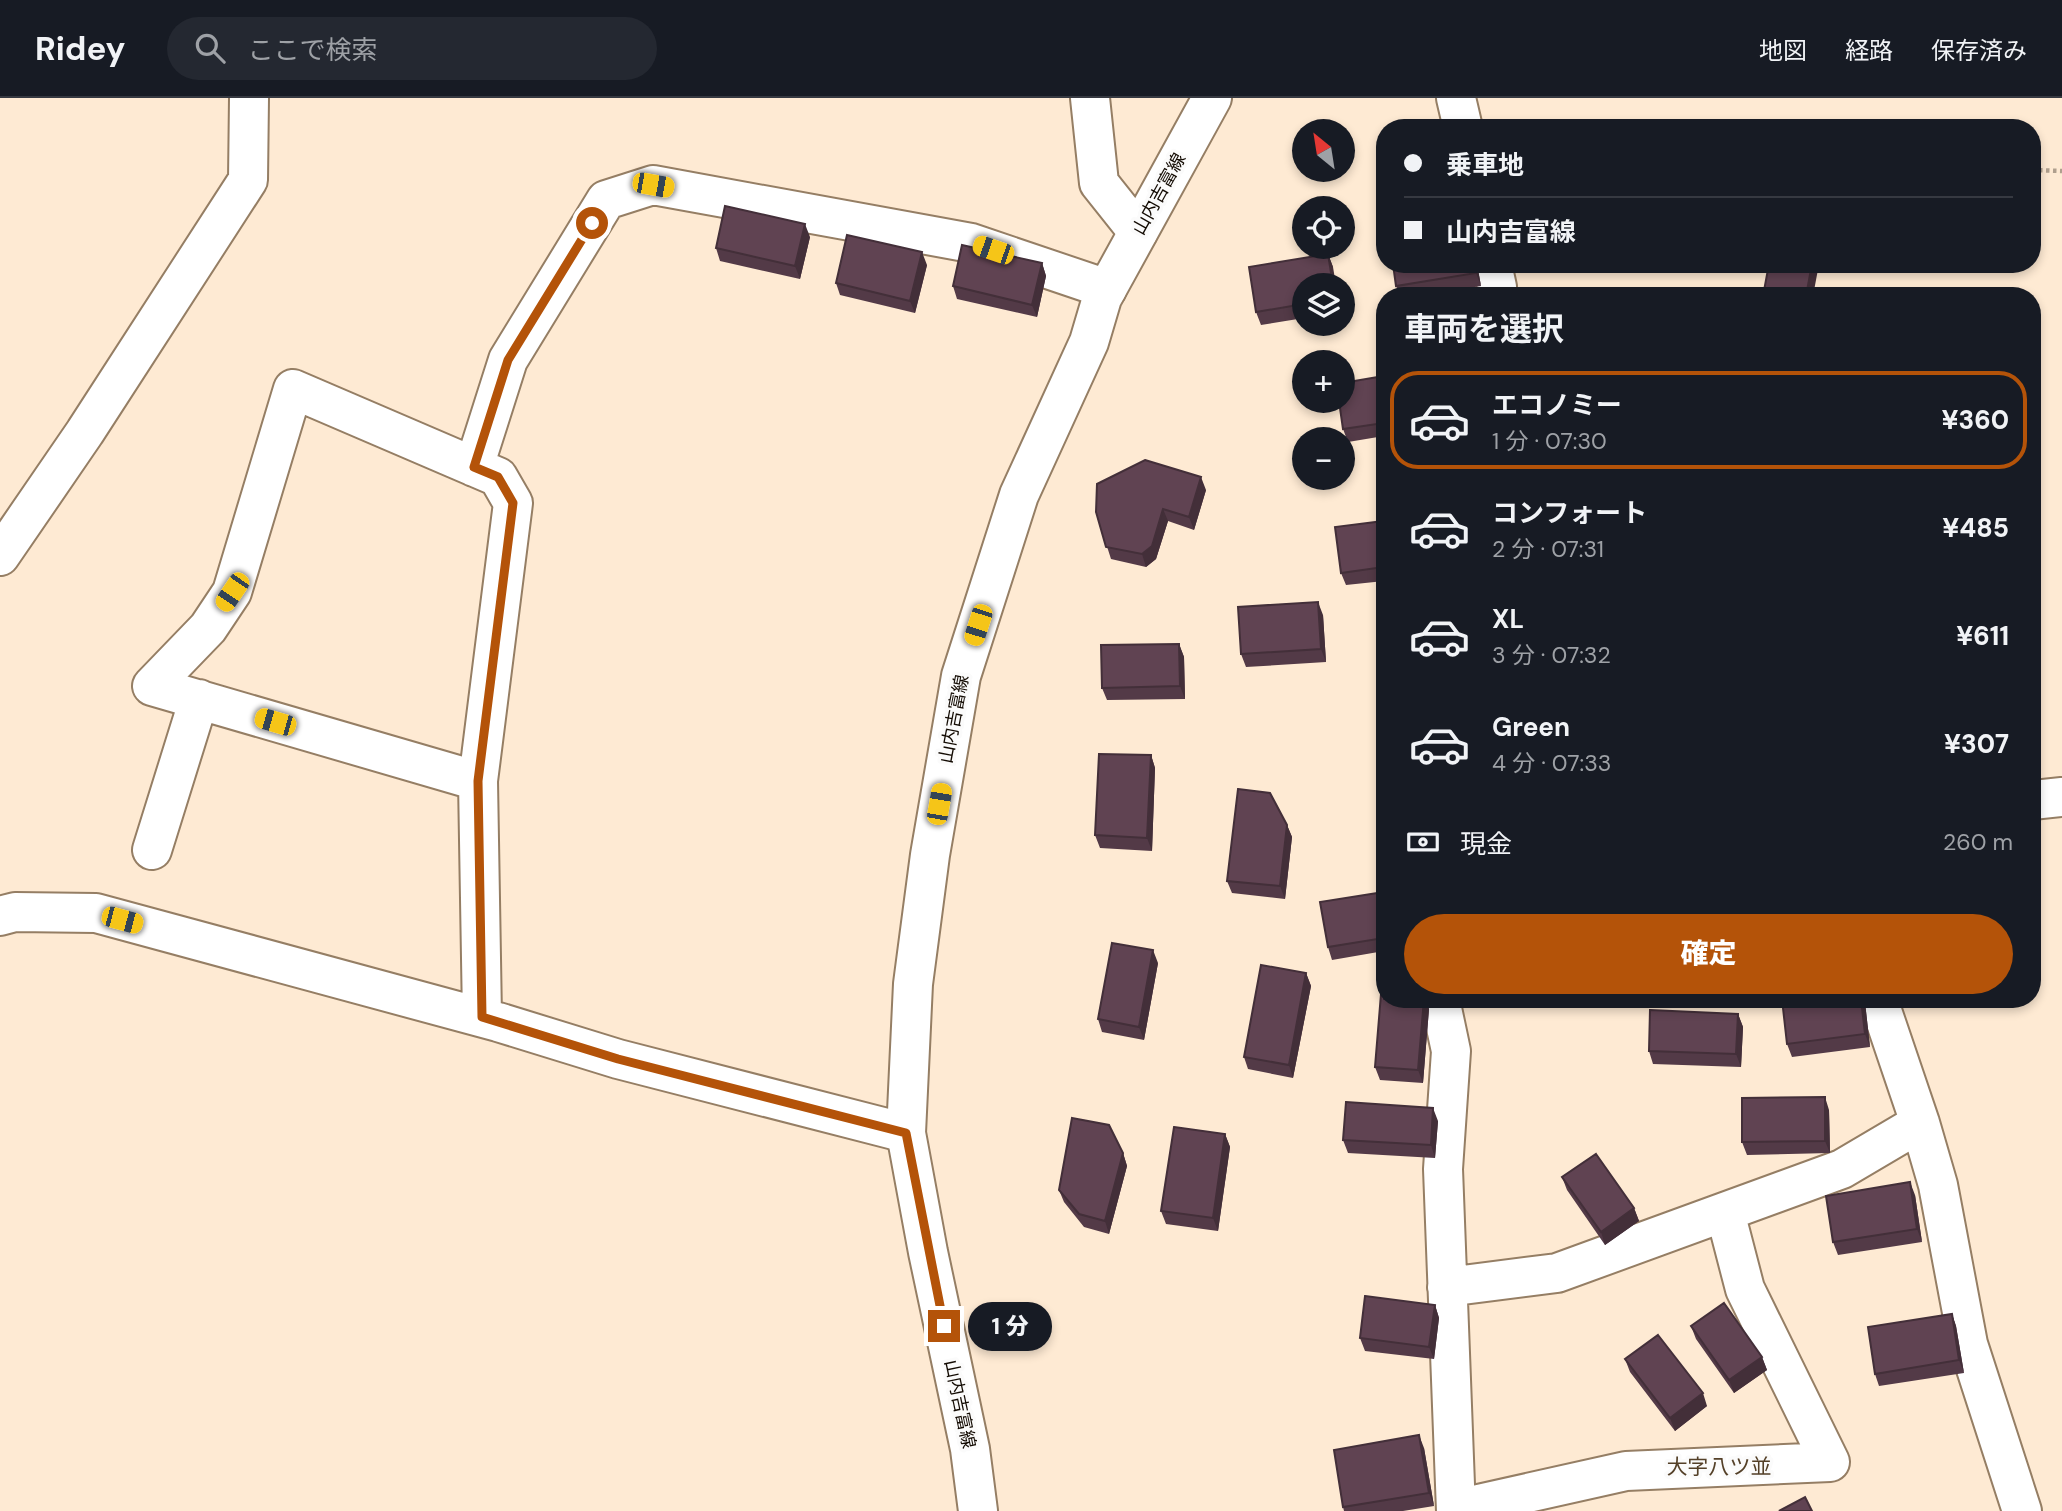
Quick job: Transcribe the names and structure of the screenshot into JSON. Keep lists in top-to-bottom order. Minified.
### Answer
{"streets":{"street":["山内吉富線"]},"districts":["大字八ツ並"],"north":"top left","page":{"header":"Ridey","search":"ここで検索","nav":["地図","経路","保存済み"],"map_buttons":["+","−"],"banner":["乗車地","山内吉富線"],"heading":"車両を選択","list":[{"name":"エコノミー","note":"1 分 · 07:30","value":"¥360"},{"name":"コンフォート","note":"2 分 · 07:31","value":"¥485"},{"name":"XL","note":"3 分 · 07:32","value":"¥611"},{"name":"Green","note":"4 分 · 07:33","value":"¥307"}],"pay":["現金","260 m"],"buttons":"確定","bubble":"1 分"}}
